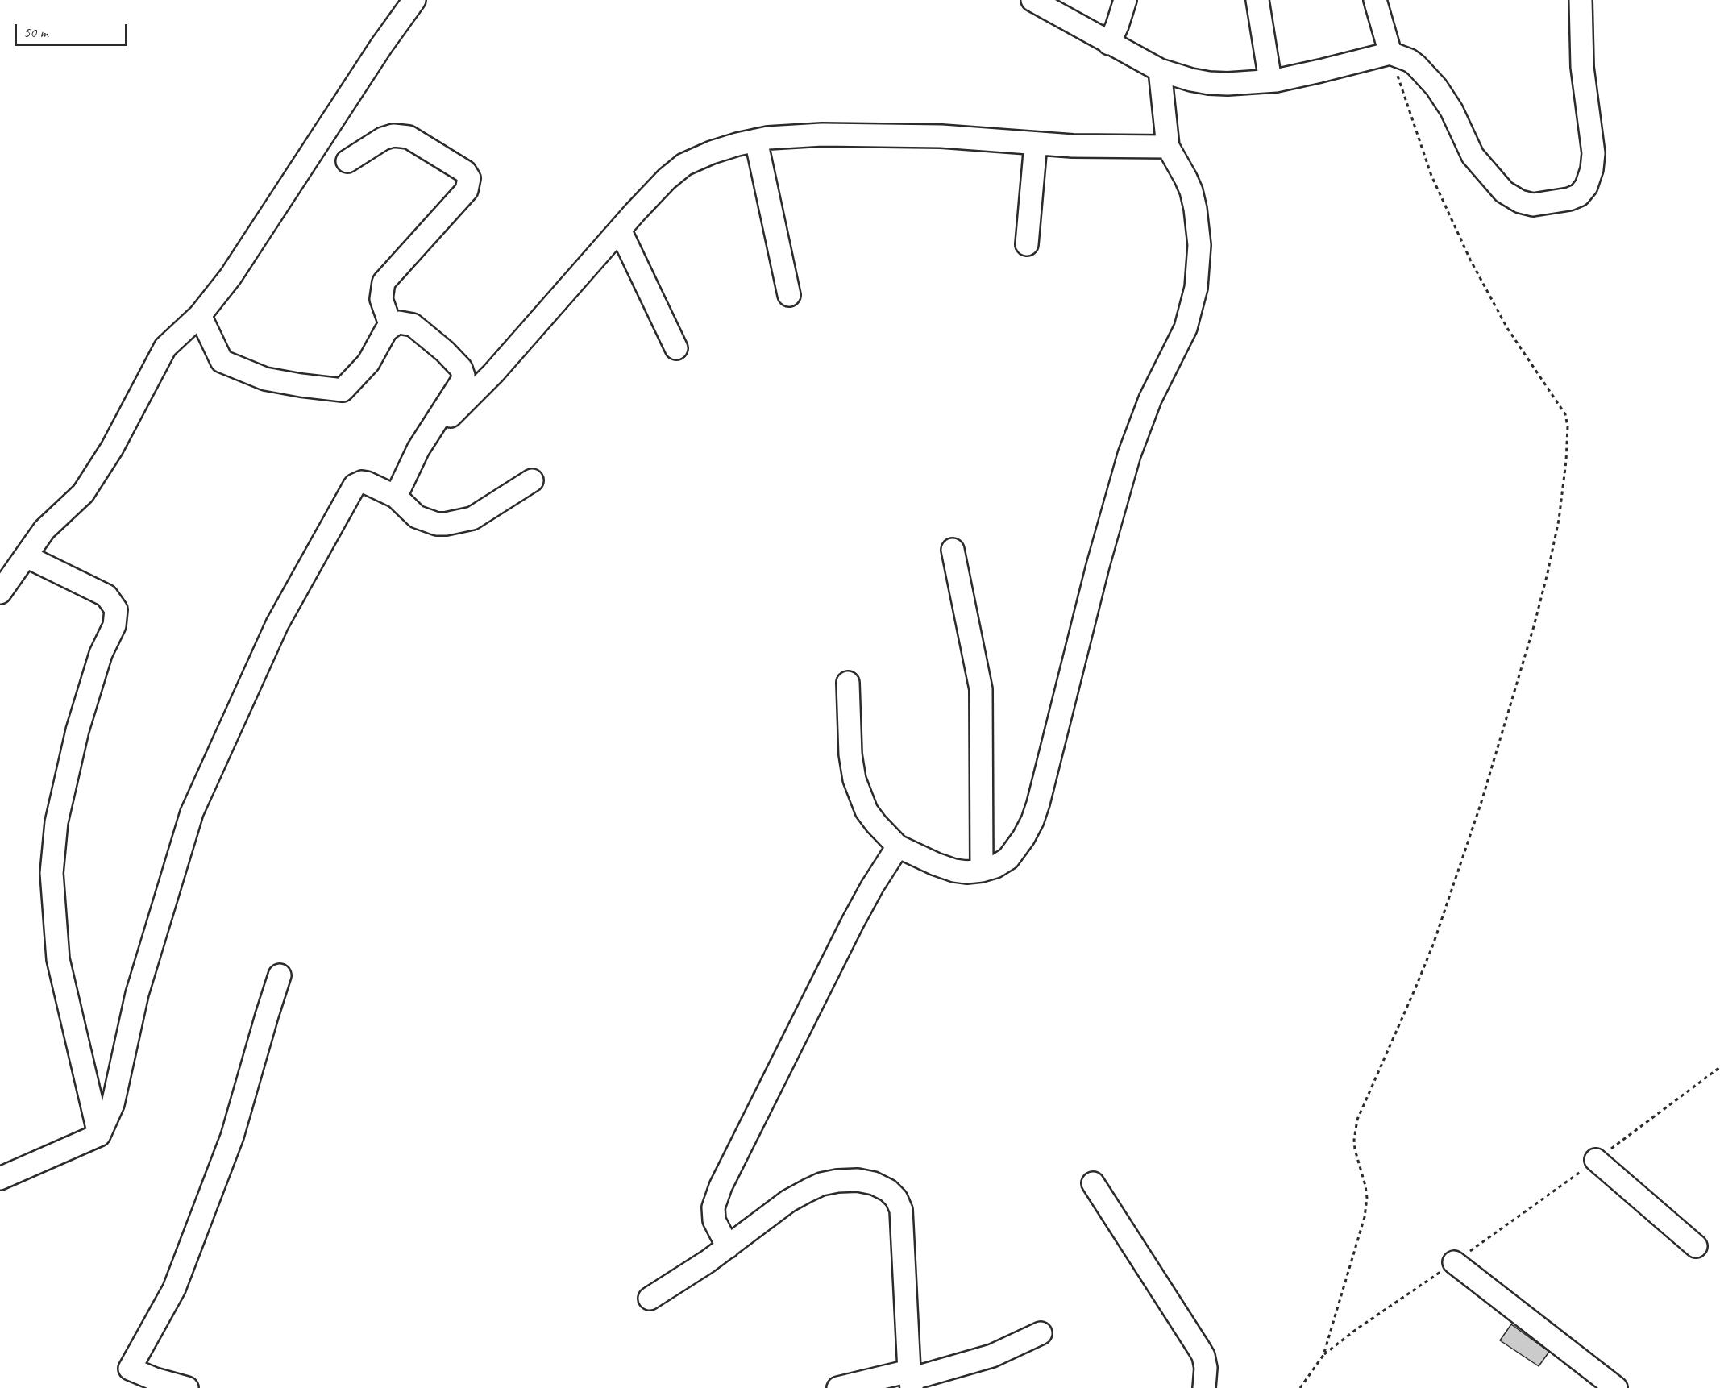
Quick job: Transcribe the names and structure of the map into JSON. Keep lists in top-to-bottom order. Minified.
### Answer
{"scale_bar":"50 m"}
